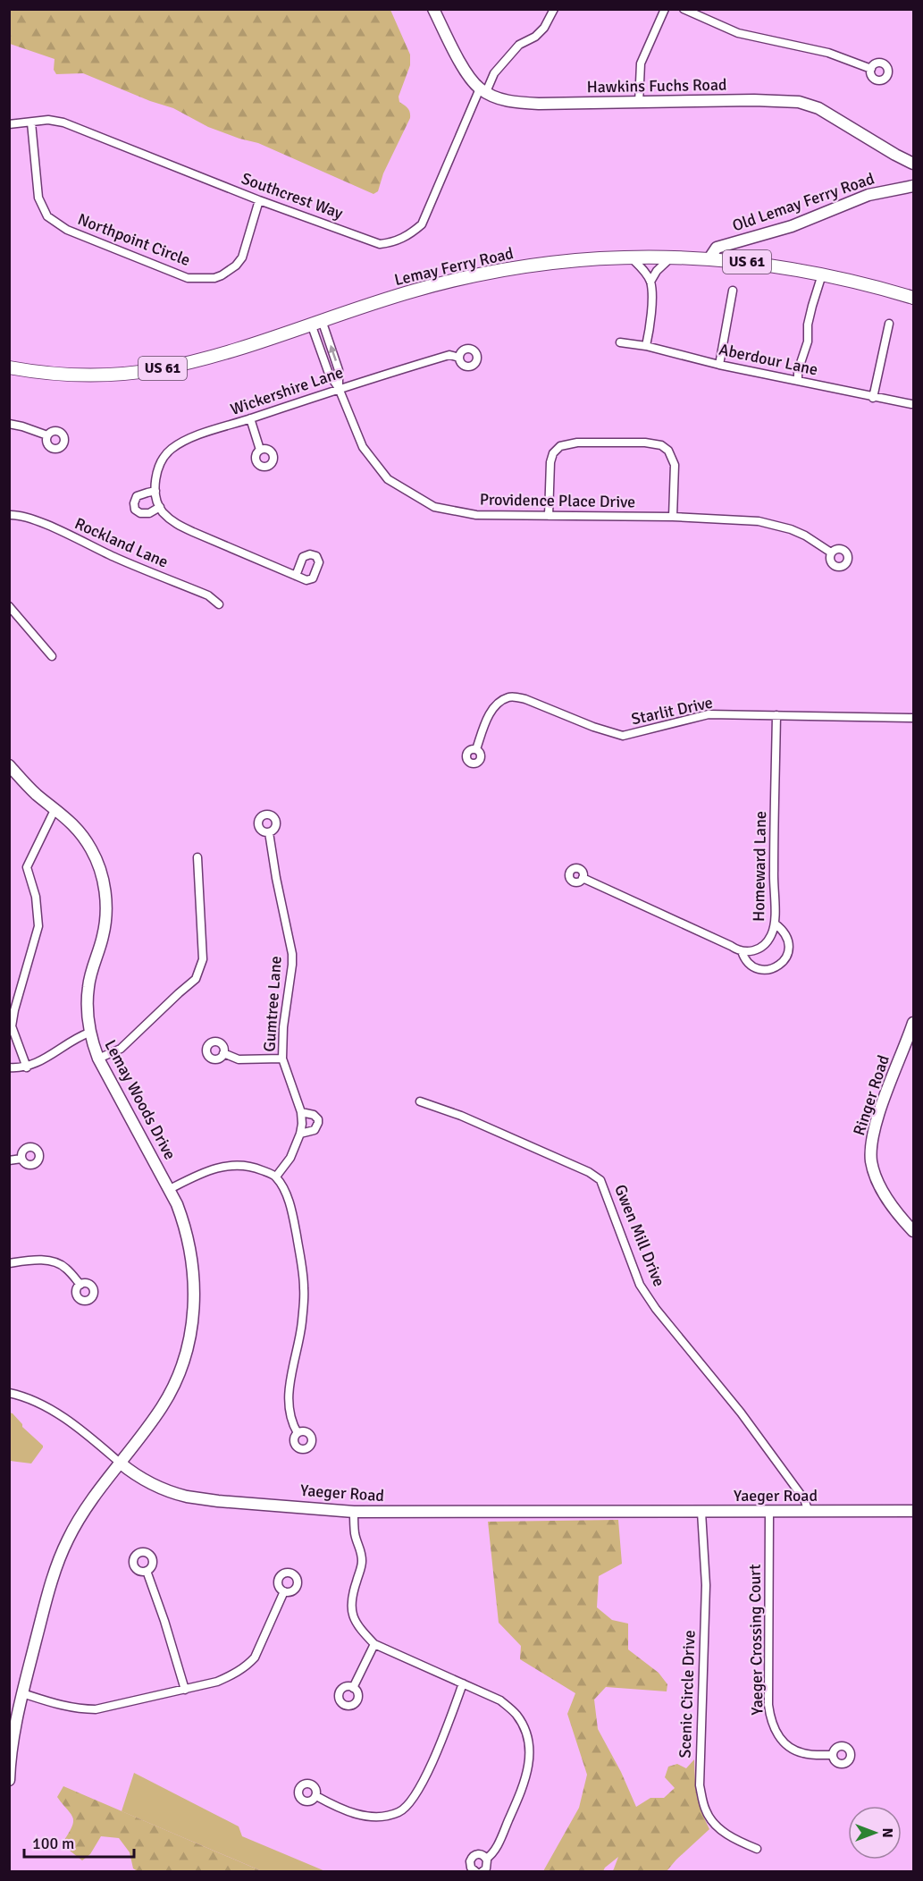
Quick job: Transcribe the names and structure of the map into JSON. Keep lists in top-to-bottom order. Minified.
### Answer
{"streets":{"main road":["US 61","Lemay Ferry Road"],"street":["Hawkins Fuchs Road","Southcrest Way","Old Lemay Ferry Road","Northpoint Circle","Aberdour Lane","Wickershire Lane","Providence Place Drive","Rockland Lane","Starlit Drive","Homeward Lane","Gumtree Lane","Ringer Road","Lemay Woods Drive","Gwen Mill Drive","Yaeger Road","Yaeger Crossing Court","Scenic Circle Drive"]},"crossings":[["Hawkins Fuchs Road","Southcrest Way"],["Southcrest Way","Northpoint Circle"],["Old Lemay Ferry Road","Lemay Ferry Road"],["Lemay Ferry Road","Providence Place Drive"],["Wickershire Lane","Providence Place Drive"],["Starlit Drive","Homeward Lane"],["Lemay Woods Drive","Yaeger Road"],["Gwen Mill Drive","Yaeger Road"],["Yaeger Road","Yaeger Crossing Court"],["Yaeger Road","Scenic Circle Drive"]],"scale_bar":"100 m","north":"right"}
